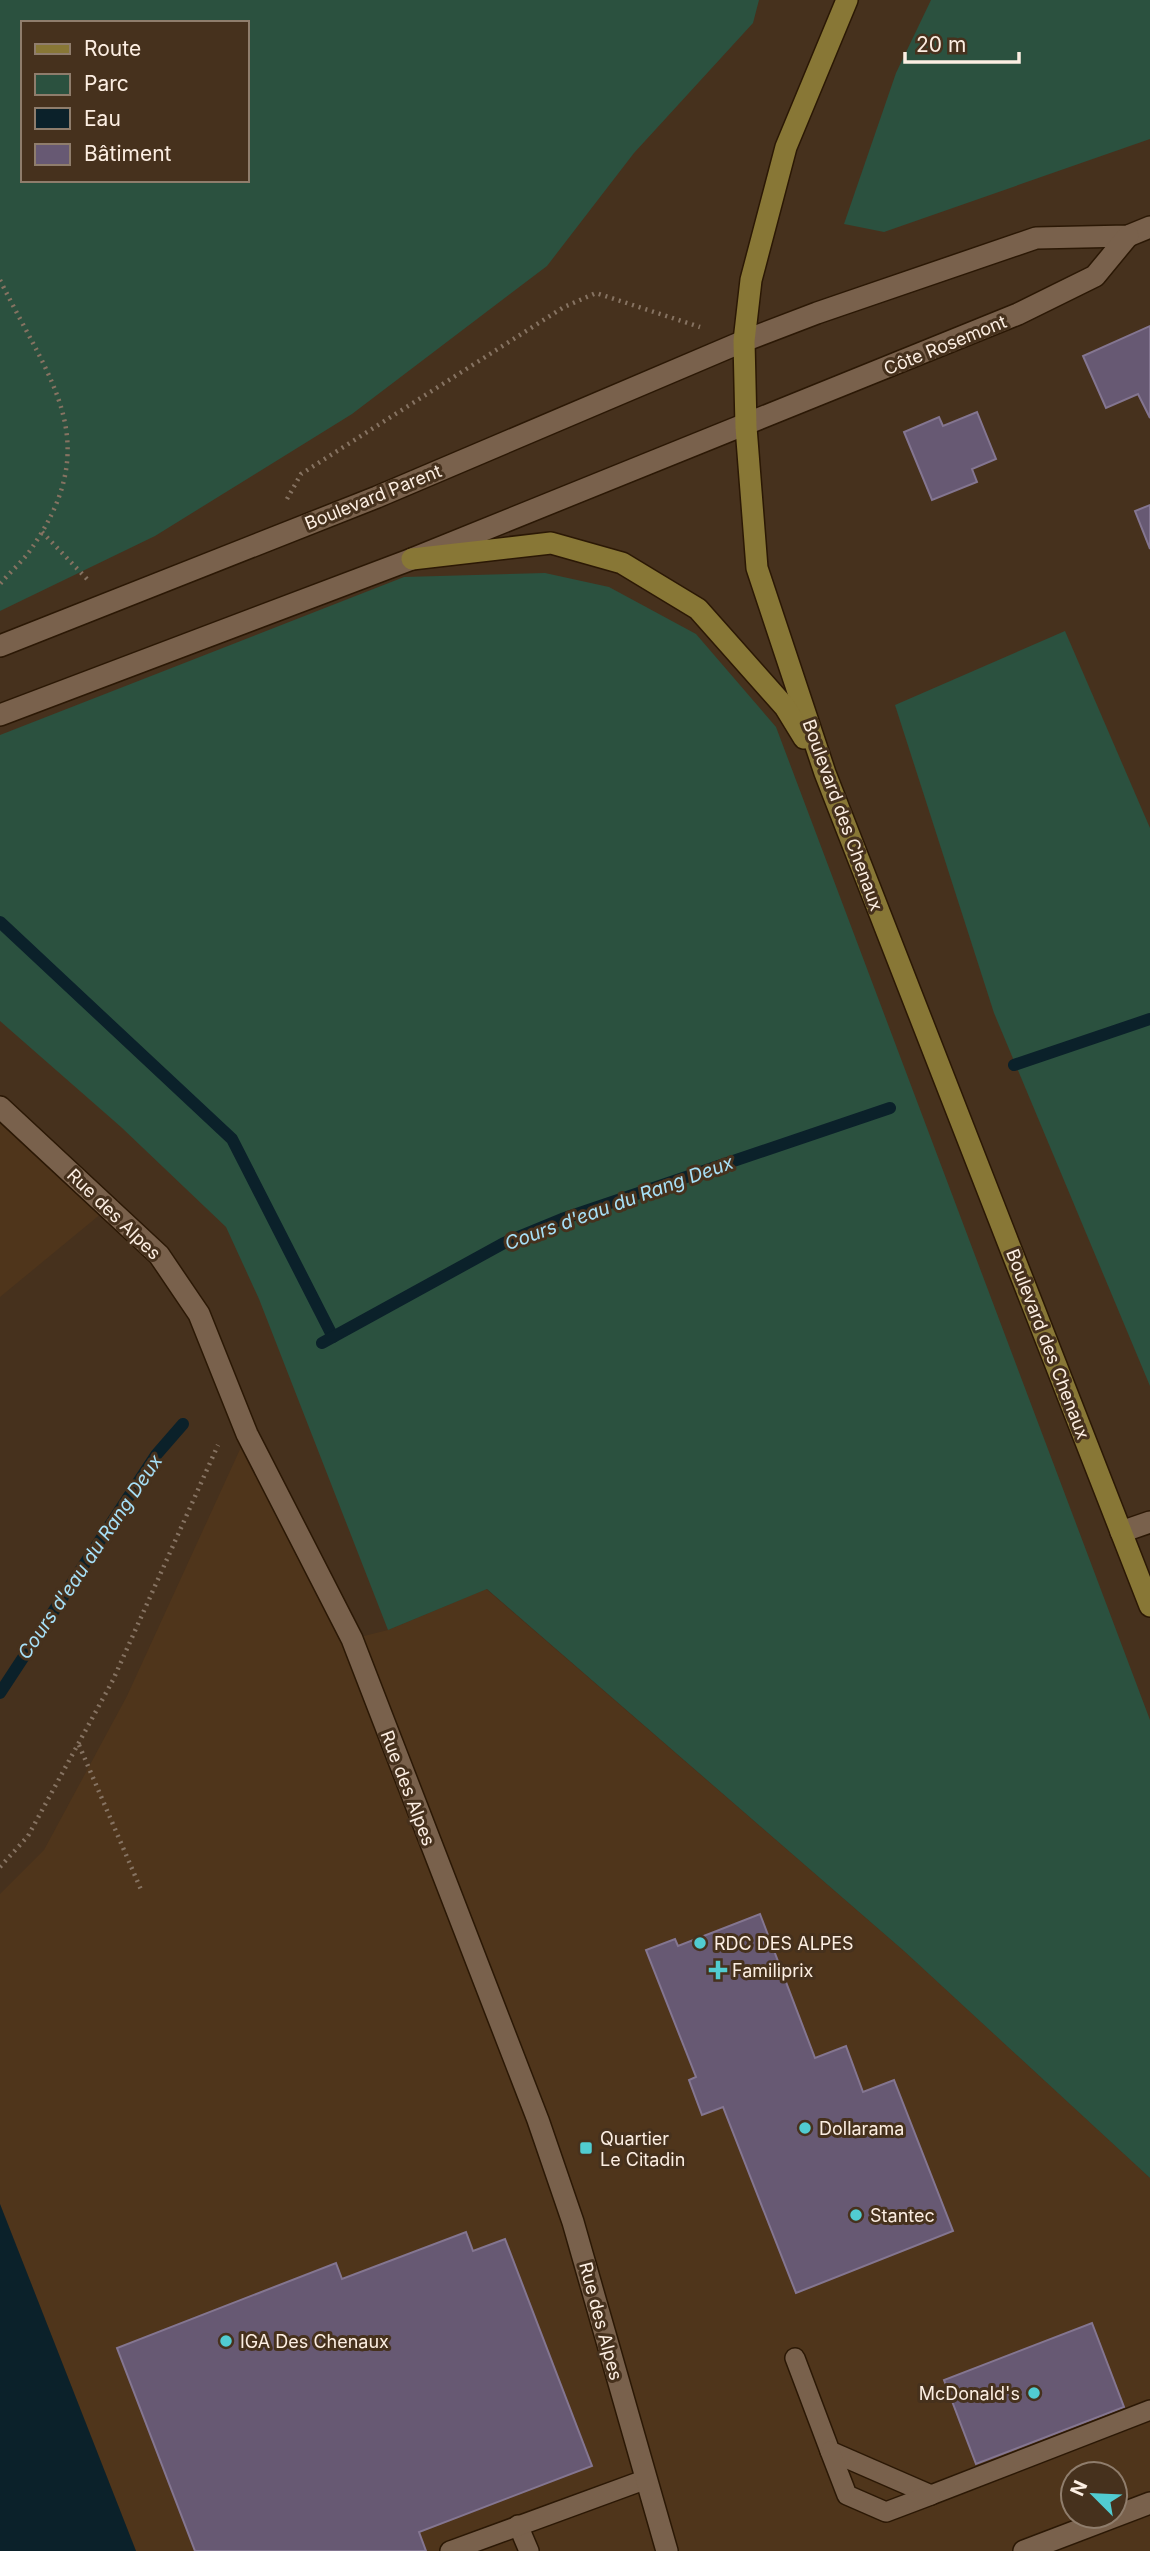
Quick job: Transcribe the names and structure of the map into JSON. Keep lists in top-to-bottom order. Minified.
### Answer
{"streets":{"main road":["Boulevard des Chenaux"],"street":["Côte Rosemont","Boulevard Parent","Rue des Alpes"]},"crossings":[["Côte Rosemont","Boulevard Parent"],["Côte Rosemont","Boulevard des Chenaux"],["Boulevard Parent","Boulevard des Chenaux"]],"water":["Cours d'eau du Rang Deux"],"places":{"other":["RDC DES ALPES","Dollarama","Stantec","IGA Des Chenaux","McDonald's"],"health":["Familiprix"],"transit":["Quartier Le Citadin"]},"legend":["Route","Parc","Eau","Bâtiment"],"scale_bar":"20 m","north":"top left"}
